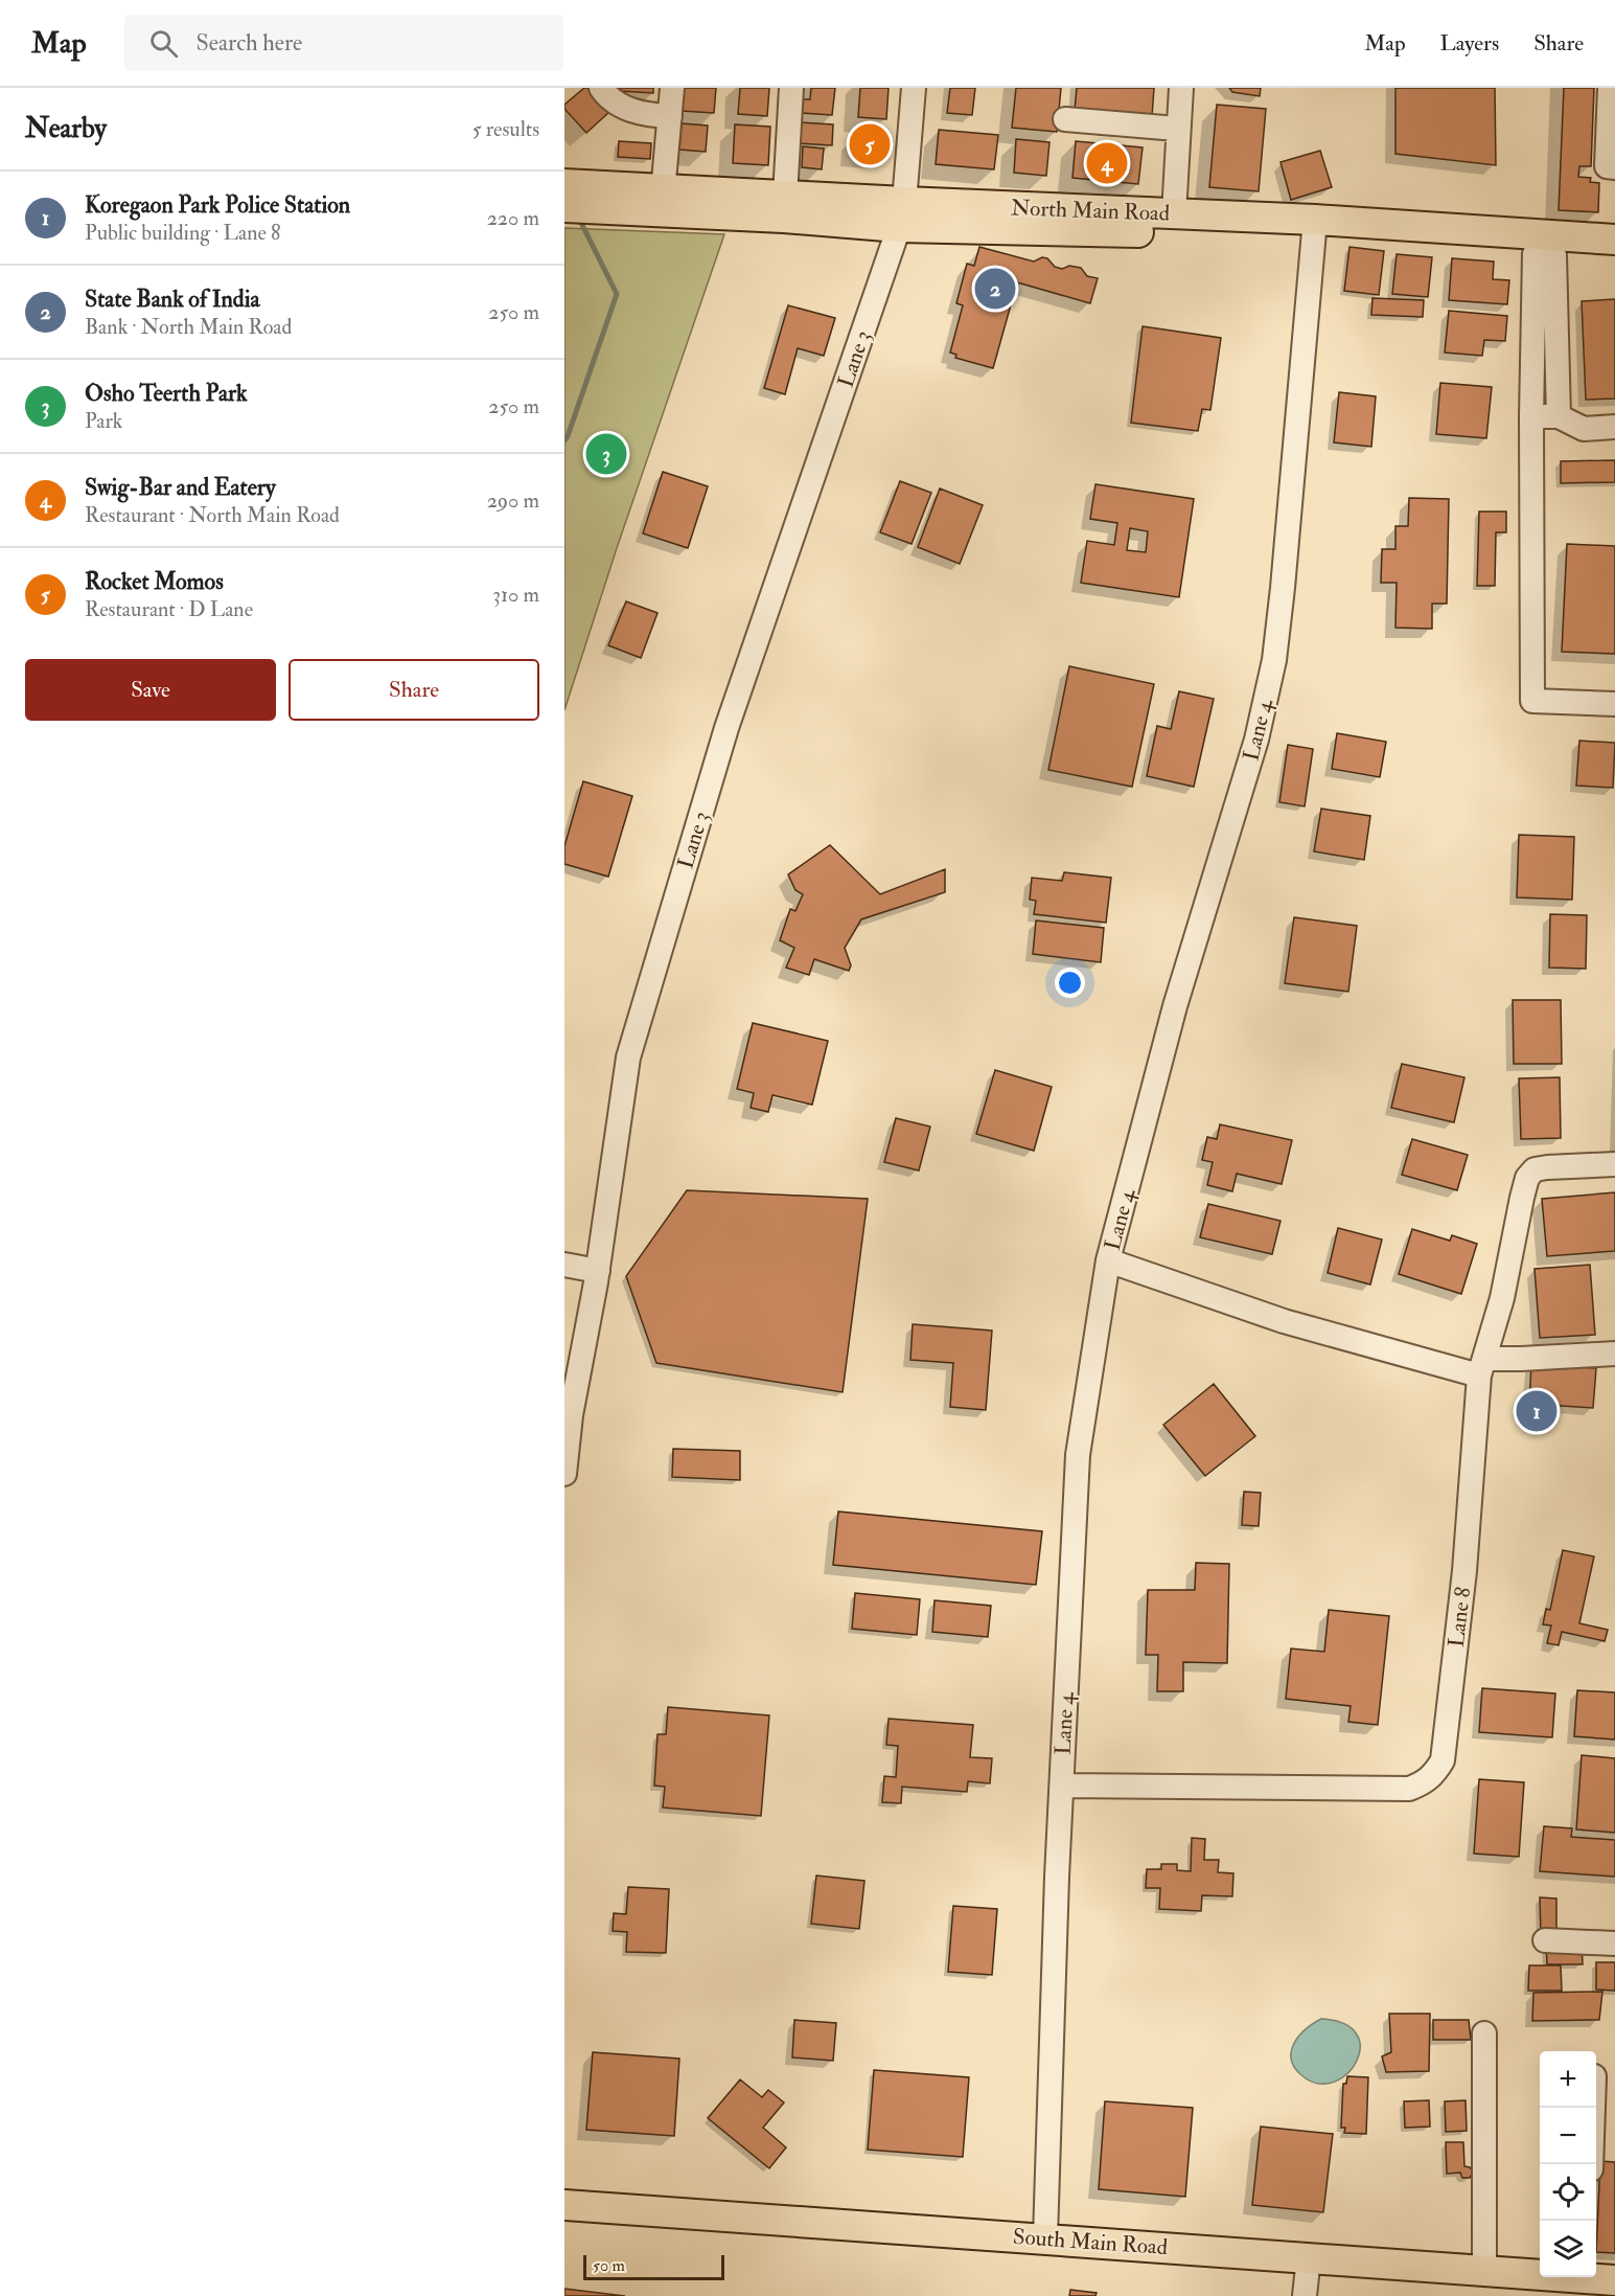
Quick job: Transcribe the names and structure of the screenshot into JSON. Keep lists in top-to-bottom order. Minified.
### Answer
{"streets":{"main road":["North Main Road","South Main Road"],"street":["Lane 3","Lane 4","Lane 8"]},"crossings":[["North Main Road","Lane 3"],["North Main Road","Lane 4"],["Lane 4","Lane 8"],["Lane 4","South Main Road"]],"scale_bar":"50 m","page":{"header":"Map","search":"Search here","nav":["Map","Layers","Share"],"heading":["Nearby","5 results"],"pins":["5","4","2","3","1"],"list":[{"mark":"1","name":"Koregaon Park Police Station","note":"Public building · Lane 8","value":"220 m"},{"mark":"2","name":"State Bank of India","note":"Bank · North Main Road","value":"250 m"},{"mark":"3","name":"Osho Teerth Park","note":"Park","value":"250 m"},{"mark":"4","name":"Swig-Bar and Eatery","note":"Restaurant · North Main Road","value":"290 m"},{"mark":"5","name":"Rocket Momos","note":"Restaurant · D Lane","value":"310 m"}],"buttons":["Save","Share"],"map_buttons":["+","−"],"scale":"50 m"}}
